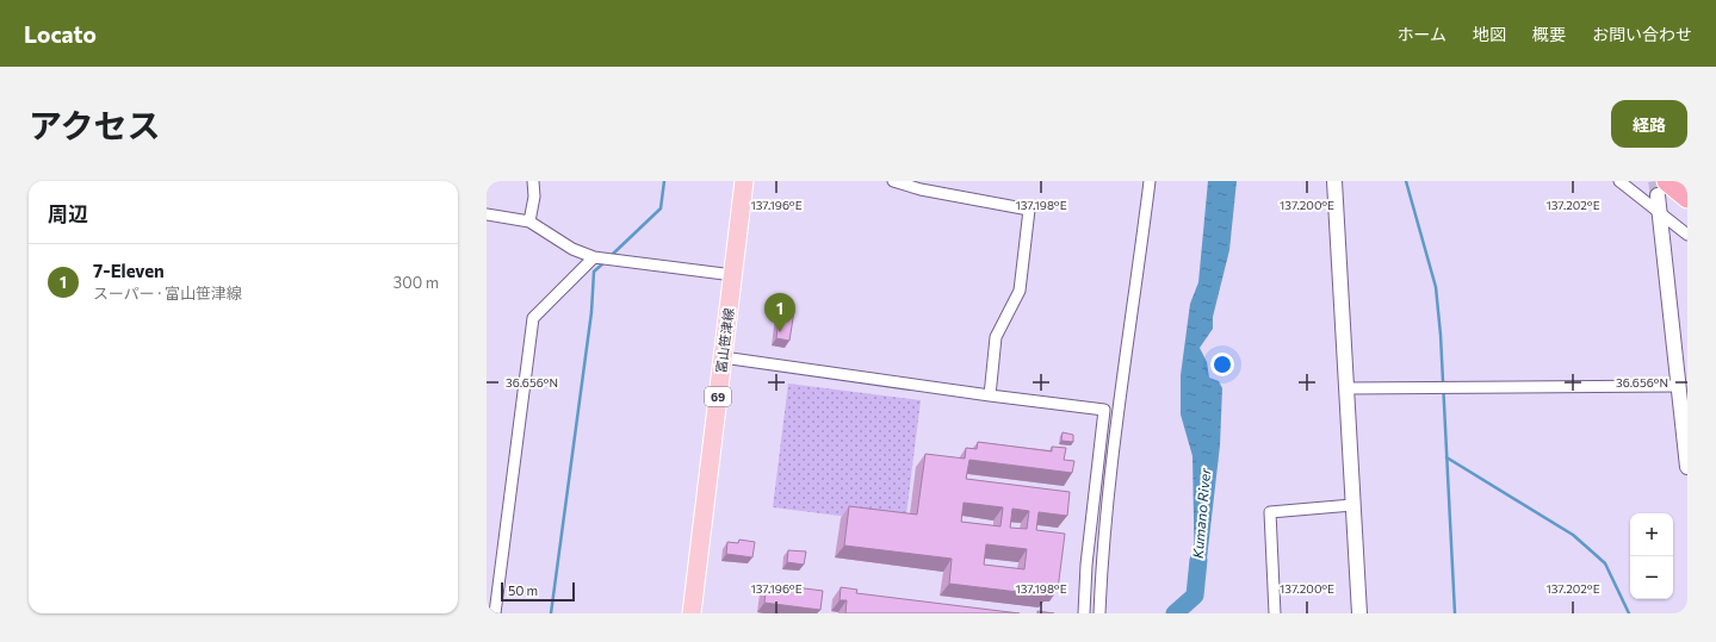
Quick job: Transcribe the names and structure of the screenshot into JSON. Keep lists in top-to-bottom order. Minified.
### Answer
{"streets":{"main road":["富山笹津線","69"]},"water":["Kumano River"],"scale_bar":"50 m","page":{"header":"Locato","nav":["ホーム","地図","概要","お問い合わせ"],"title":"アクセス","buttons":"経路","heading":"周辺","list":[{"mark":"1","name":"7-Eleven","note":"スーパー · 富山笹津線","value":"300 m"}],"pins":"1","map_buttons":["+","−"],"scale":"50 m"},"coordinates":["137.196°E","137.198°E","137.200°E","137.202°E","36.656°N"]}
